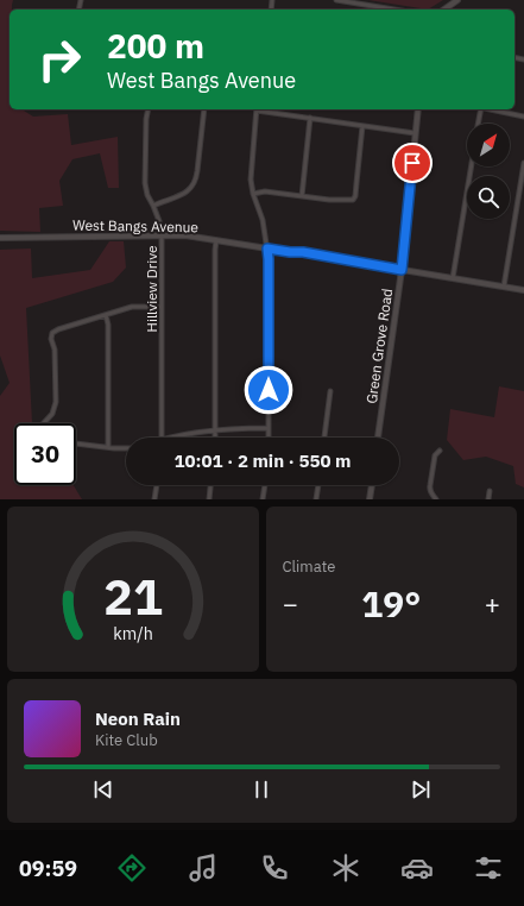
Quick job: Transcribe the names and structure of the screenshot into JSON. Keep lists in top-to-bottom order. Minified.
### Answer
{"streets":{"street":["West Bangs Avenue","Hillview Drive","Green Grove Road"]},"crossings":[["West Bangs Avenue","Hillview Drive"],["West Bangs Avenue","Green Grove Road"]],"north":"top right","page":{"turn":["200 m","West Bangs Avenue"],"limit":"30","trip":"10:01 · 2 min · 550 m","tile":"Climate","heat":["−","19°","+"],"song":["Neon Rain","Kite Club"],"tabs":"09:59","gauge":["21","km/h"]}}
